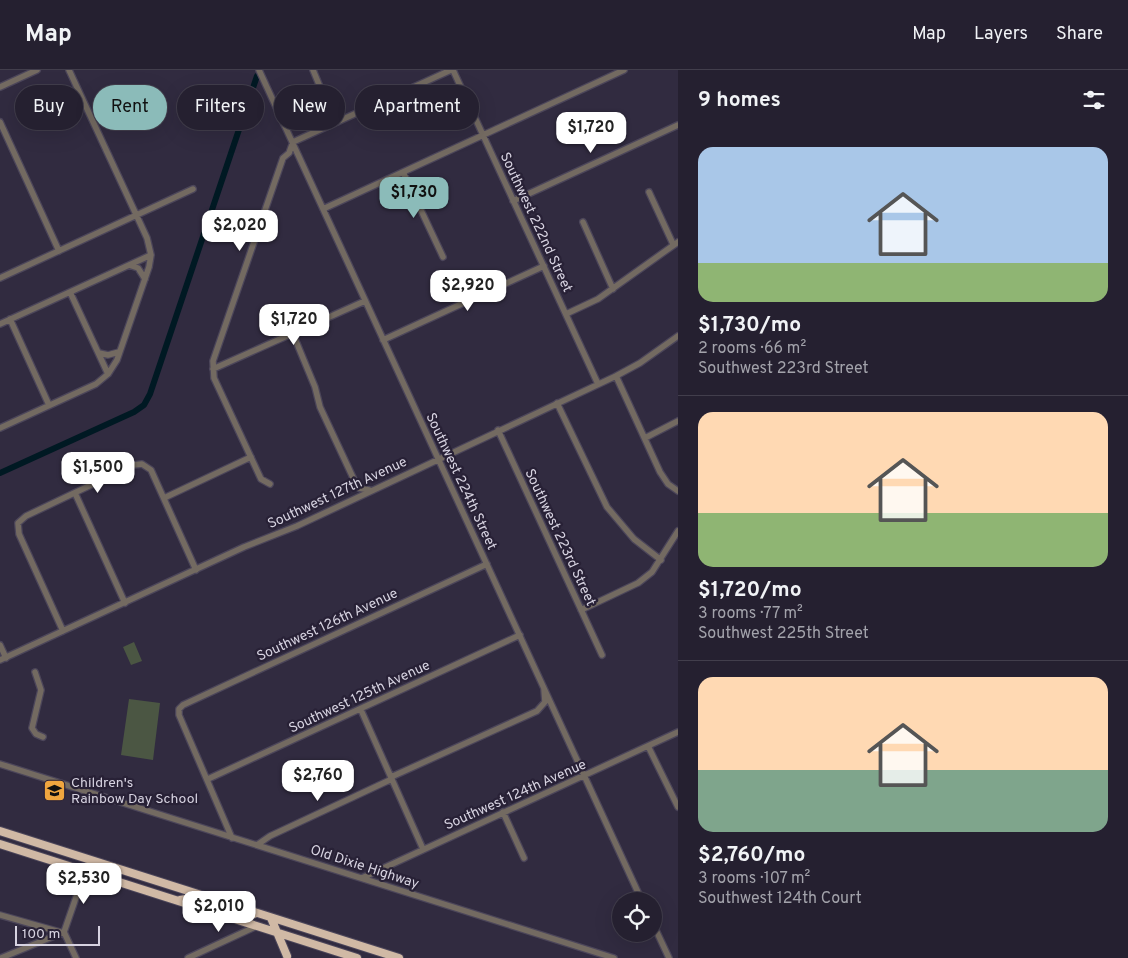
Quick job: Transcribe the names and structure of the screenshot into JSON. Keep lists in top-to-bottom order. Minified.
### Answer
{"streets":{"street":["Southwest 222nd Street","Southwest 224th Street","Southwest 127th Avenue","Southwest 223rd Street","Southwest 126th Avenue","Southwest 125th Avenue","Southwest 124th Avenue","Old Dixie Highway"]},"crossings":[["Southwest 222nd Street","Southwest 127th Avenue"],["Southwest 224th Street","Southwest 127th Avenue"],["Southwest 224th Street","Southwest 126th Avenue"],["Southwest 224th Street","Southwest 125th Avenue"],["Southwest 224th Street","Southwest 124th Avenue"],["Southwest 127th Avenue","Southwest 223rd Street"],["Southwest 126th Avenue","Southwest 125th Avenue"],["Southwest 124th Avenue","Old Dixie Highway"]],"places":{"school or university":["Children's Rainbow Day School"]},"scale_bar":"100 m","page":{"header":"Map","nav":["Map","Layers","Share"],"heading":"9 homes","chip":["Buy","Rent","Filters","New","Apartment"],"price":["$1,720","$1,730","$2,020","$2,920","$1,720","$1,500","$2,760","$2,530","$2,010"],"list":[{"name":"$1,730/mo","note":"2 rooms · 66 m² · Southwest 223rd Street"},{"name":"$1,720/mo","note":"3 rooms · 77 m² · Southwest 225th Street"},{"name":"$2,760/mo","note":"3 rooms · 107 m² · Southwest 124th Court"}],"scale":"100 m"}}
